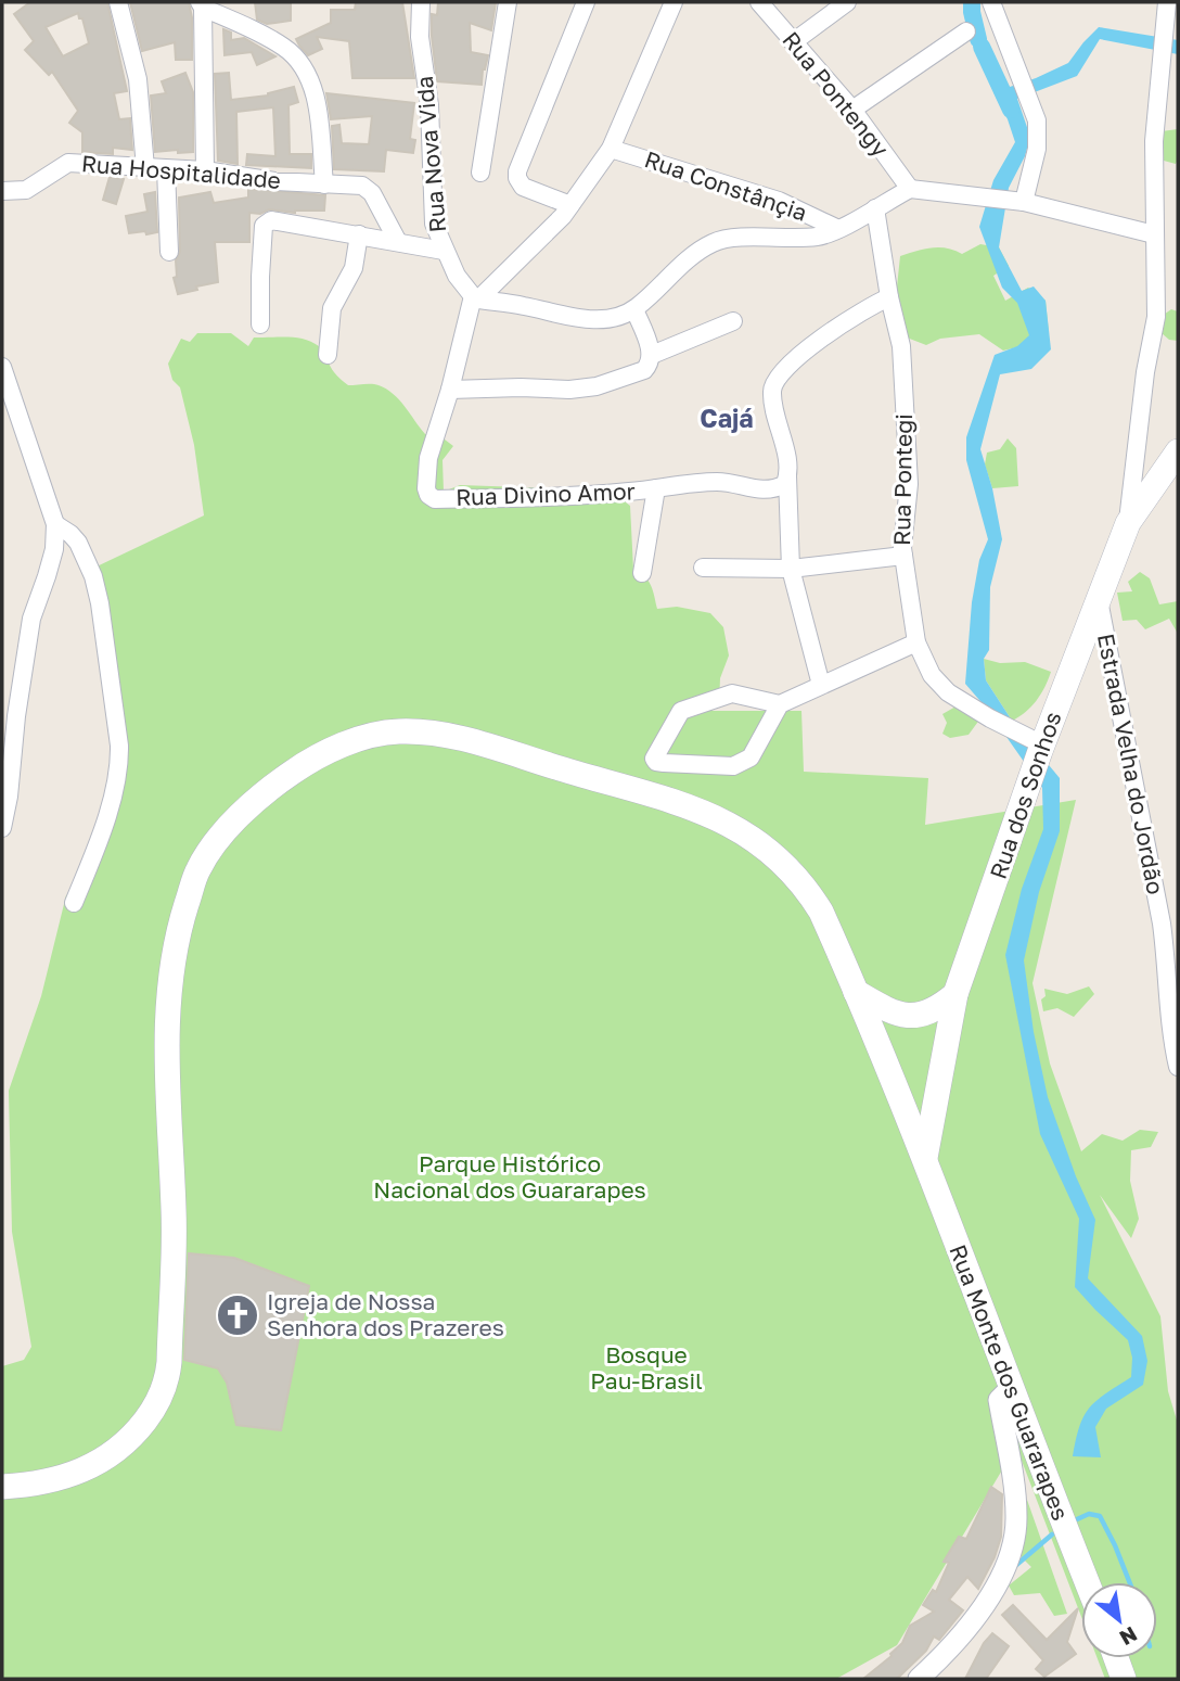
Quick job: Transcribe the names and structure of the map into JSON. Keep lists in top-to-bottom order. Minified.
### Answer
{"streets":{"main road":["Rua dos Sonhos","Rua Monte dos Guararapes"],"street":["Rua Pontengy","Rua Nova Vida","Rua Hospitalidade","Rua Constânçia","Rua Pontegi","Rua Divino Amor","Estrada Velha do Jordão"]},"crossings":[["Rua Pontegi","Rua dos Sonhos"],["Estrada Velha do Jordão","Rua dos Sonhos"],["Rua dos Sonhos","Rua Monte dos Guararapes"]],"districts":["Cajá"],"parks":["Parque Histórico Nacional dos Guararapes","Bosque Pau-Brasil"],"places":{"church":["Igreja de Nossa Senhora dos Prazeres"]},"north":"bottom right"}
